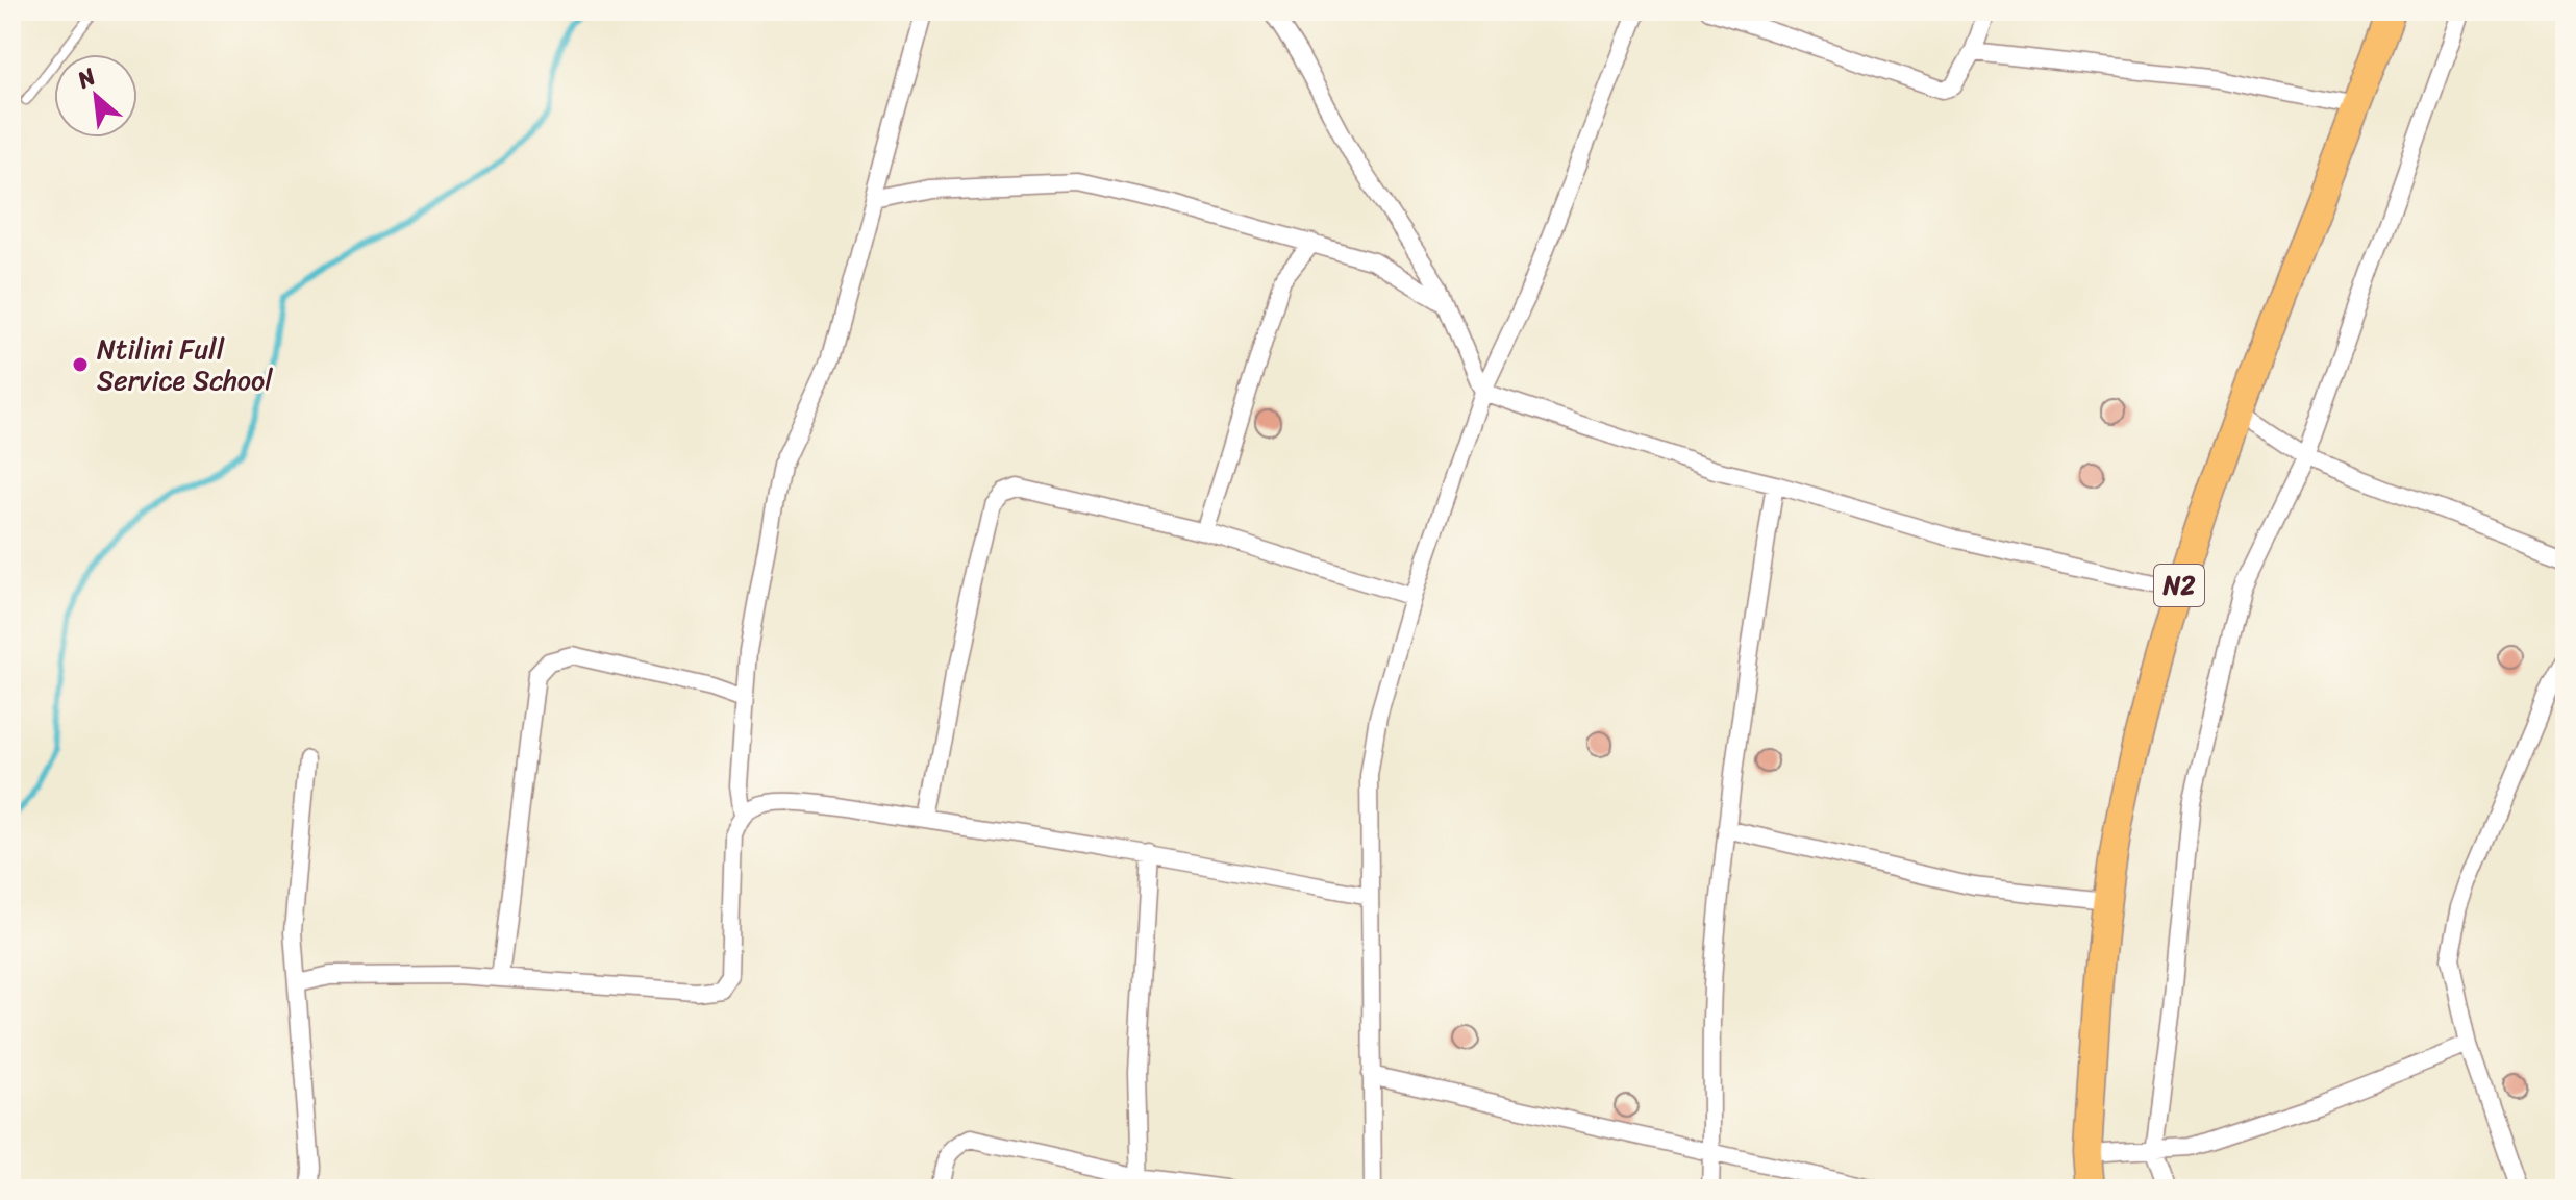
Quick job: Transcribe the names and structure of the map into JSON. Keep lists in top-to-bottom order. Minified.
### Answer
{"streets":{"highway":["N2"]},"places":["Ntilini Full Service School"],"north":"top left"}
